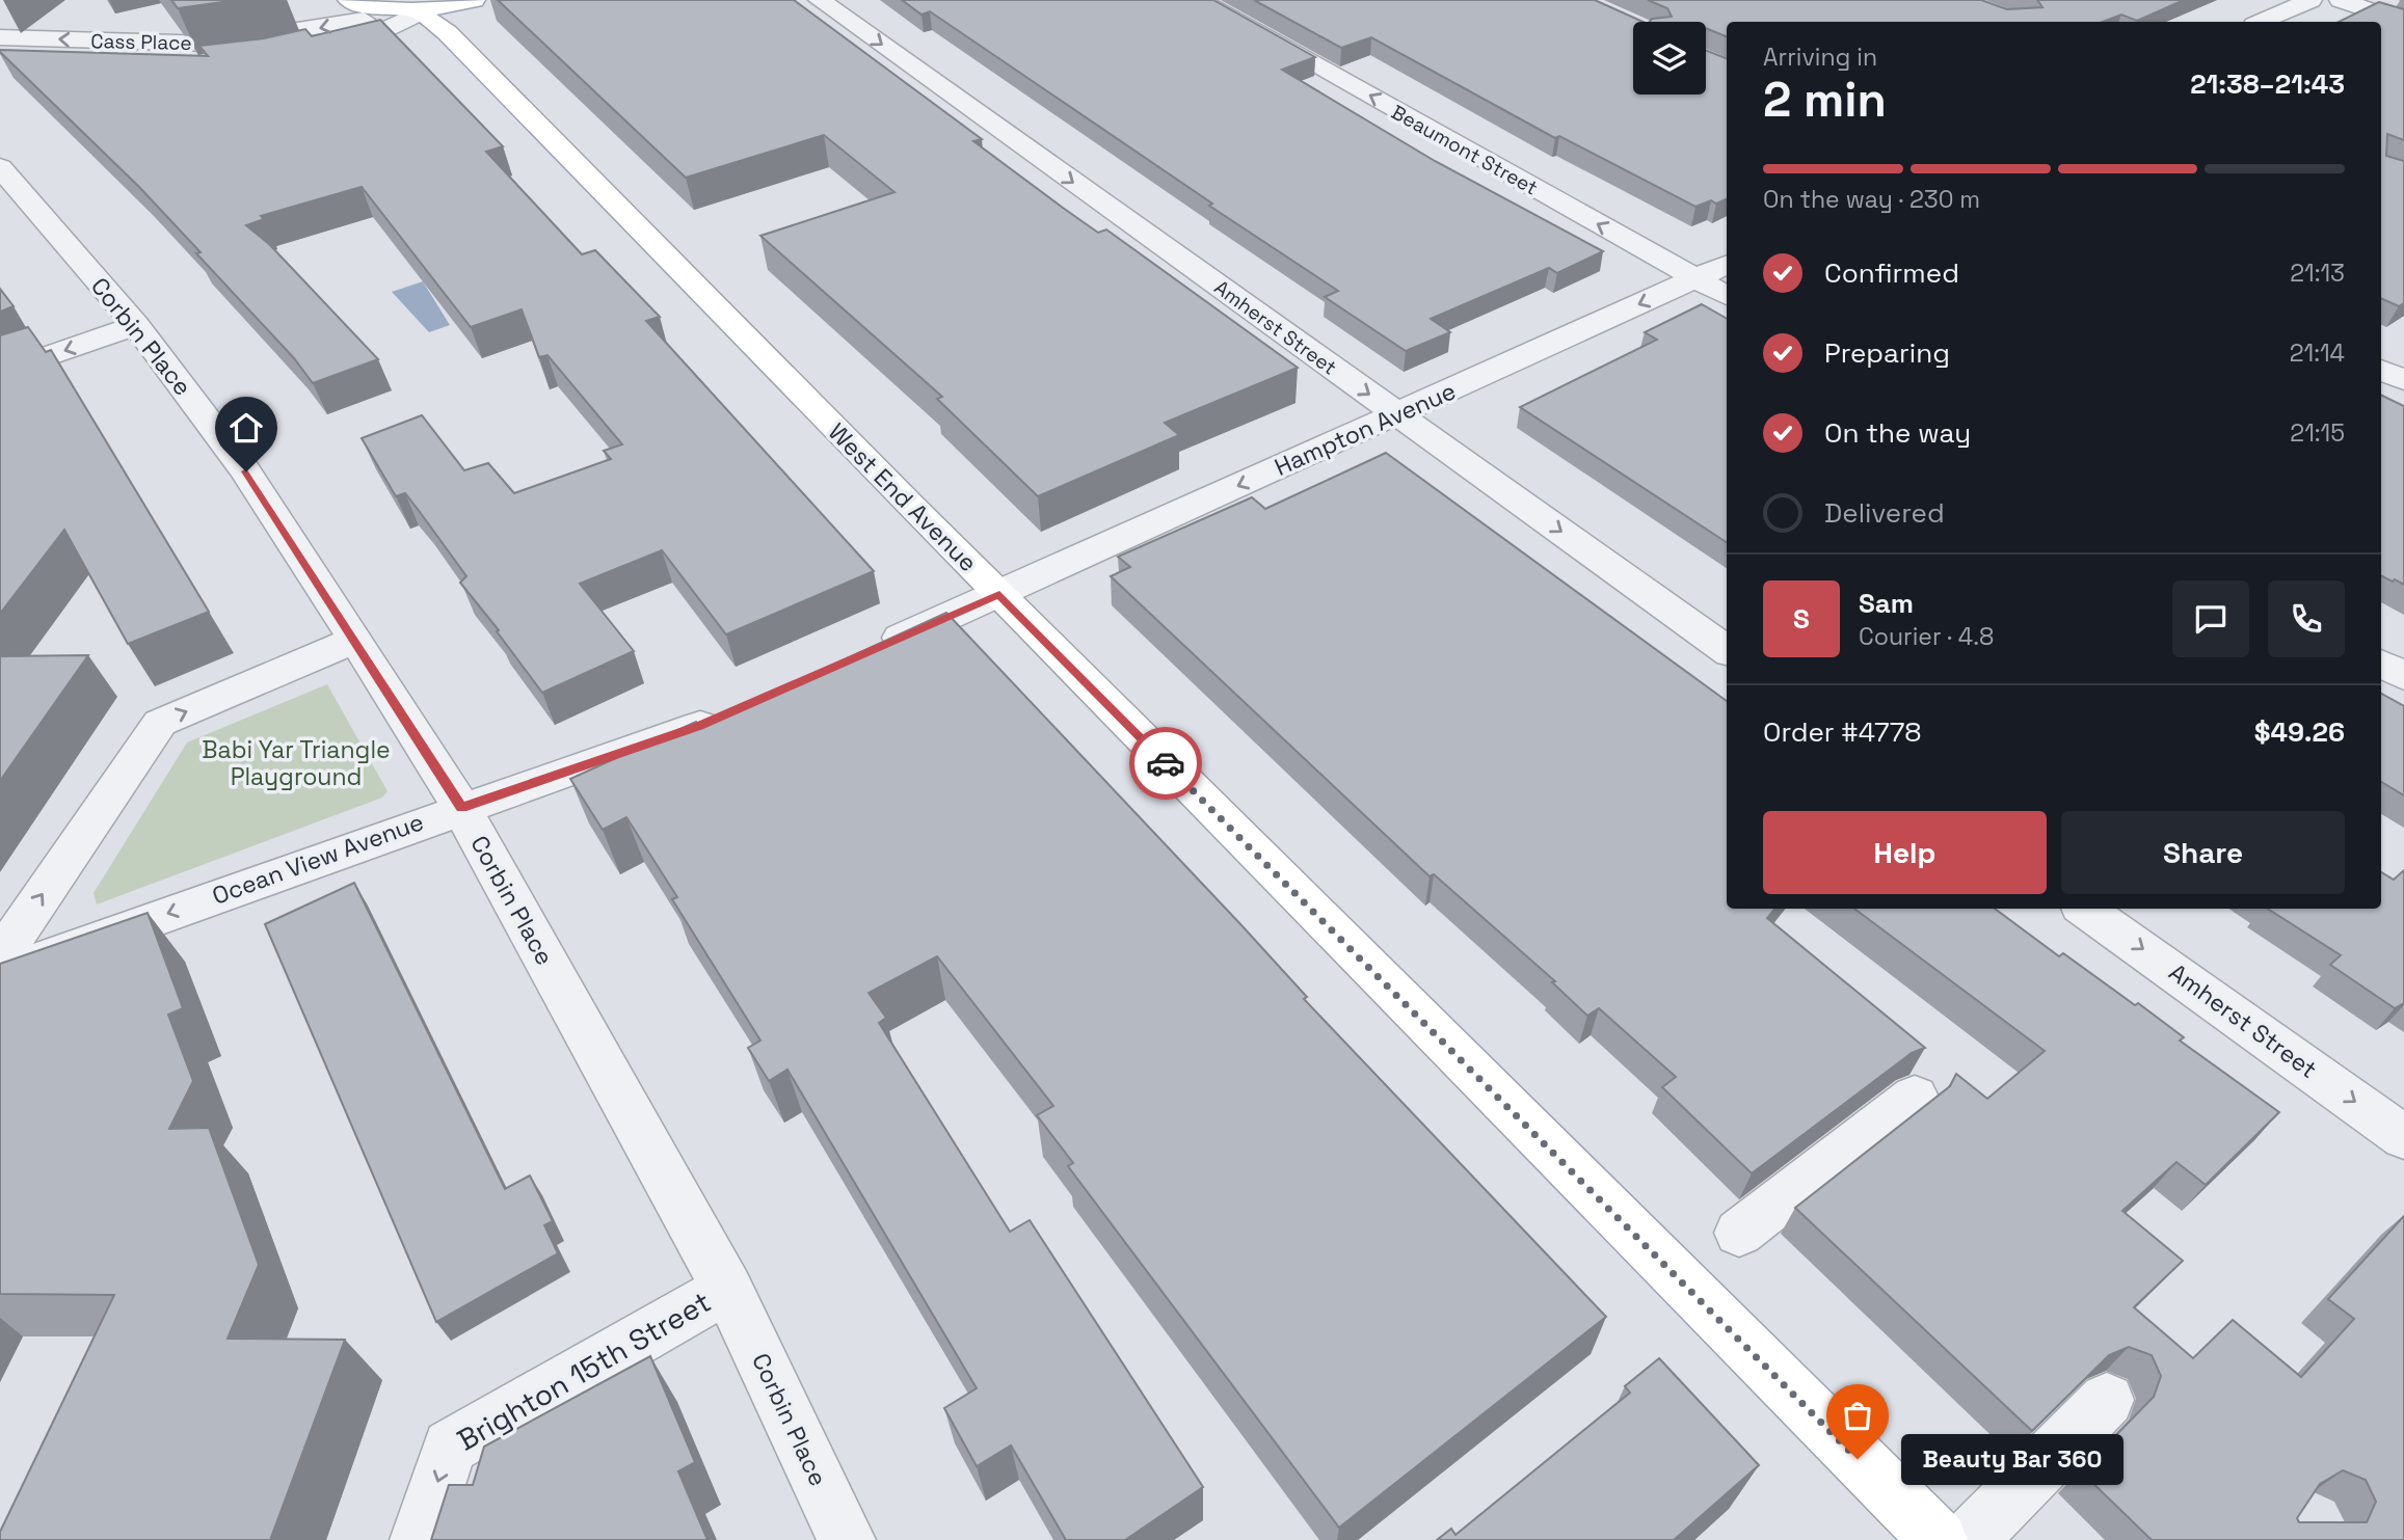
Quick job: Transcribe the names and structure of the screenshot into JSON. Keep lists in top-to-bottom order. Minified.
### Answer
{"streets":{"main road":["West End Avenue"],"street":["Cass Place","Beaumont Street","Amherst Street","Corbin Place","Hampton Avenue","Ocean View Avenue","Brighton 15th Street"]},"crossings":[["Cass Place","West End Avenue"],["Beaumont Street","Hampton Avenue"],["Amherst Street","Hampton Avenue"],["Corbin Place","Ocean View Avenue"],["Corbin Place","Brighton 15th Street"],["Hampton Avenue","West End Avenue"]],"one_way":["Beaumont Street","Amherst Street","Hampton Avenue","Ocean View Avenue","Brighton 15th Street"],"parks":["Babi Yar Triangle Playground"],"places":["Beauty Bar 360"],"page":{"heading":["2 min","Arriving in","21:38–21:43"],"panel":["Sam","Courier · 4.8","Order #4778","$49.26"],"bar":"On the way · 230 m","list":[["Confirmed","21:13"],["Preparing","21:14"],["On the way","21:15"],"Delivered"],"round":"S","buttons":["Help","Share"],"bubble":"Beauty Bar 360"}}
